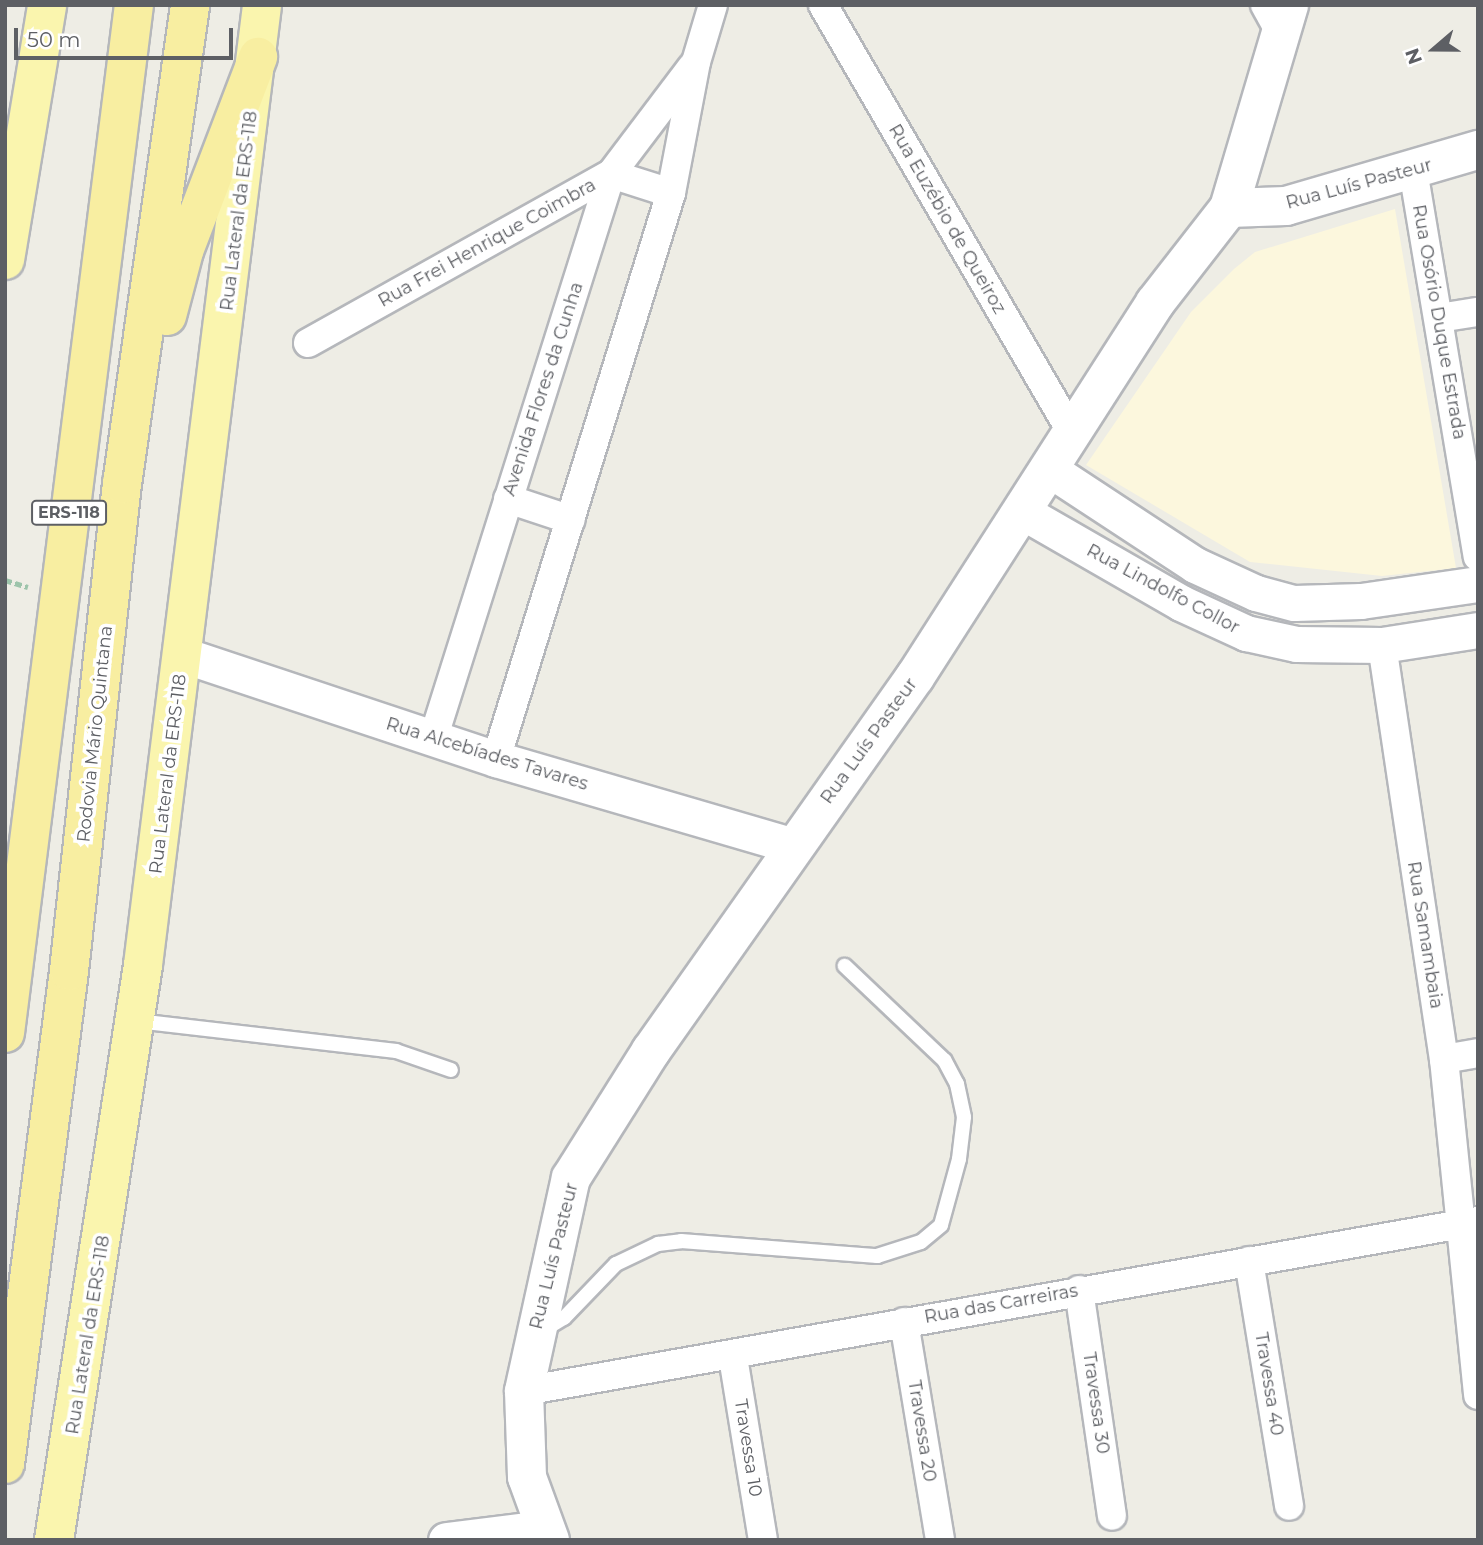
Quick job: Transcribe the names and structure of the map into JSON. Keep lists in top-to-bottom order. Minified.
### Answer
{"streets":{"highway":["ERS-118","Rodovia Mário Quintana"],"main road":["Rua Luís Pasteur","Rua Lateral da ERS-118"],"street":["Rua Euzébio de Queiroz","Rua Frei Henrique Coimbra","Rua Osório Duque Estrada","Avenida Flores da Cunha","Rua Lindolfo Collor","Rua Alcebíades Tavares","Rua Samambaia","Rua das Carreiras","Travessa 40","Travessa 30","Travessa 20","Travessa 10"]},"crossings":[["Rua Luís Pasteur","Rua Euzébio de Queiroz"],["Rua Luís Pasteur","Rua Osório Duque Estrada"],["Rua Luís Pasteur","Rua Lindolfo Collor"],["Rua Luís Pasteur","Rua Alcebíades Tavares"],["Rua Luís Pasteur","Rua das Carreiras"],["Rua Lateral da ERS-118","Rua Alcebíades Tavares"],["Rua Frei Henrique Coimbra","Avenida Flores da Cunha"],["Avenida Flores da Cunha","Rua Alcebíades Tavares"],["Rua Lindolfo Collor","Rua Samambaia"],["Rua Samambaia","Rua das Carreiras"],["Rua das Carreiras","Travessa 40"],["Rua das Carreiras","Travessa 30"],["Rua das Carreiras","Travessa 20"],["Rua das Carreiras","Travessa 10"]],"scale_bar":"50 m","north":"left"}
